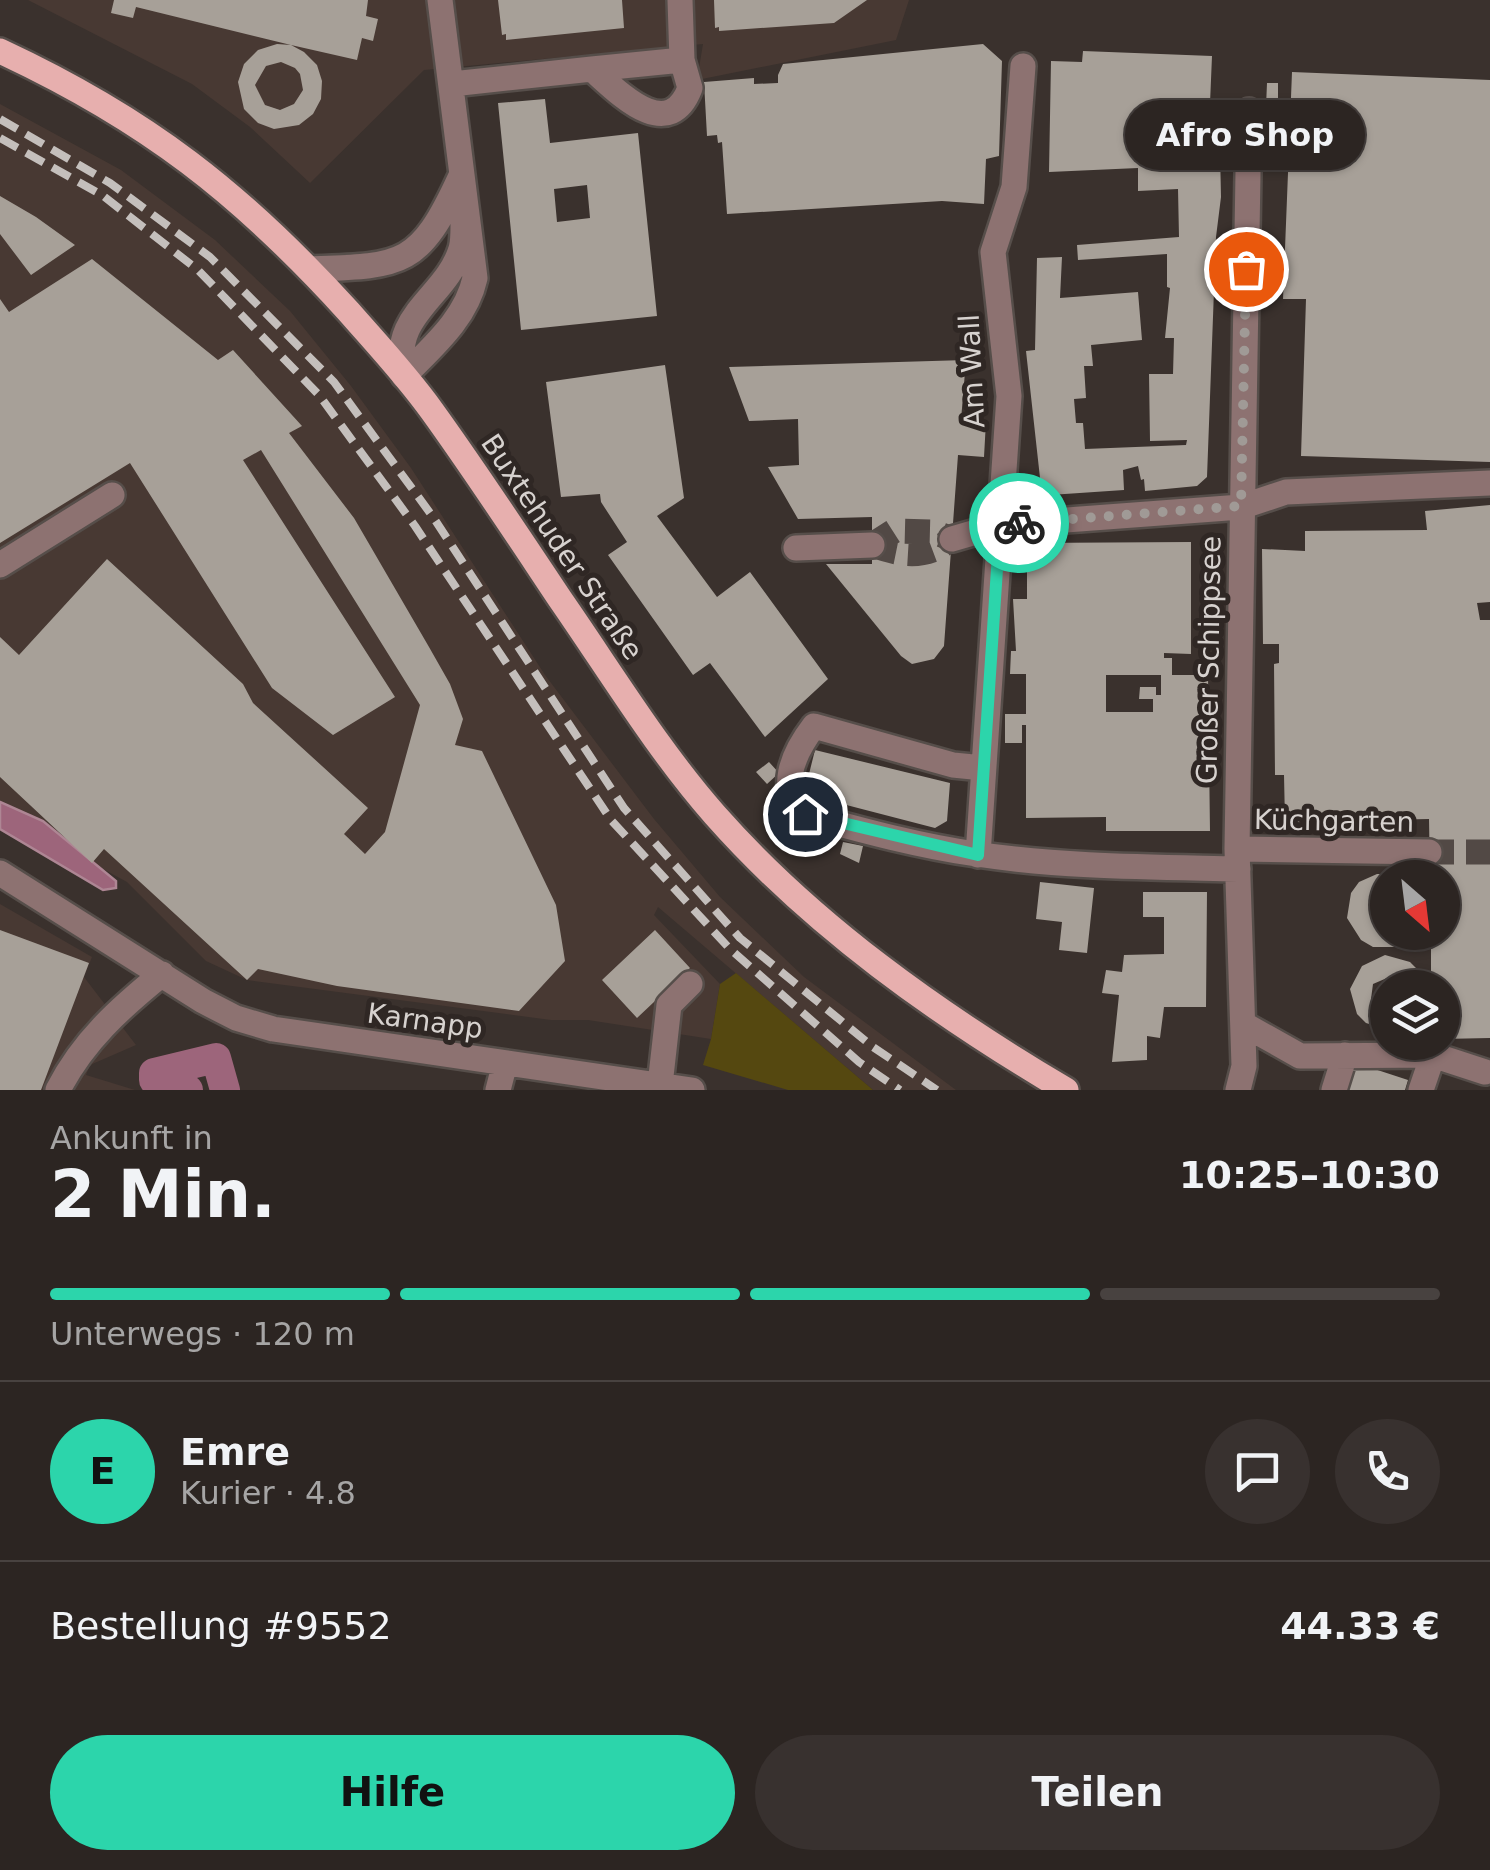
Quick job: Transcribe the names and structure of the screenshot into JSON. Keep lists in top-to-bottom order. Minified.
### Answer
{"streets":{"main road":["Buxtehuder Straße"],"street":["Am Wall","Großer Schippsee","Küchgarten","Karnapp"]},"crossings":[["Am Wall","Küchgarten"],["Großer Schippsee","Küchgarten"]],"places":["Afro Shop"],"north":"bottom right","page":{"bubble":"Afro Shop","heading":["2 Min.","Ankunft in","10:25–10:30"],"panel":["Emre","Kurier · 4.8","Bestellung #9552","44.33 €"],"bar":"Unterwegs · 120 m","round":"E","buttons":["Hilfe","Teilen"]}}
